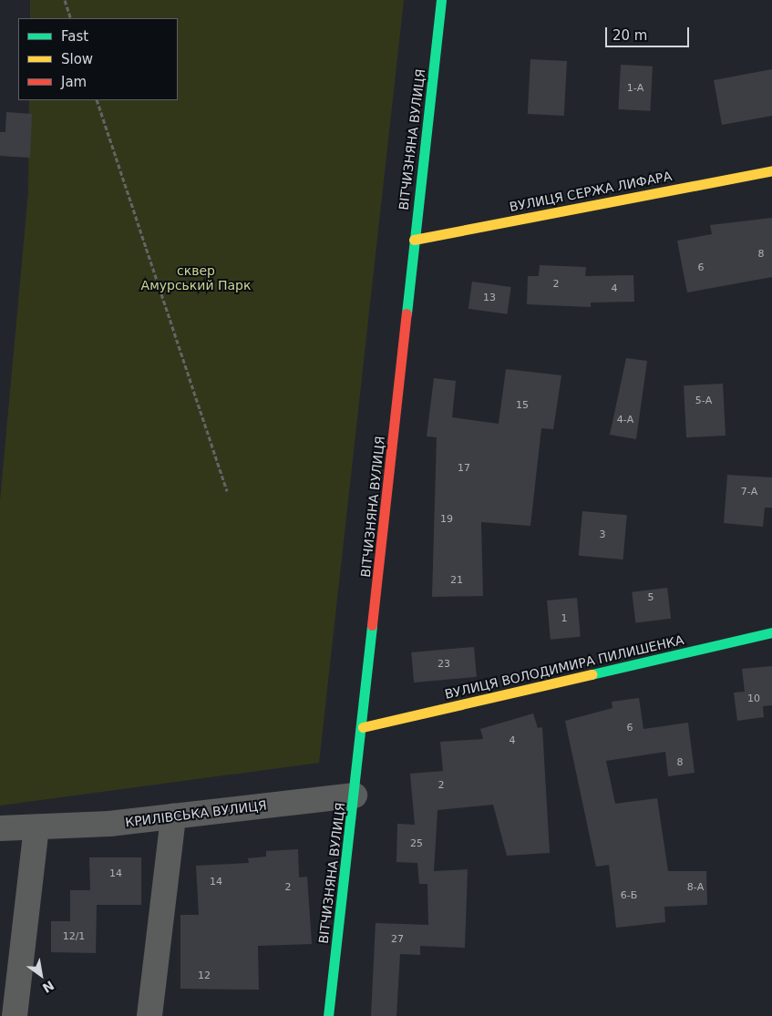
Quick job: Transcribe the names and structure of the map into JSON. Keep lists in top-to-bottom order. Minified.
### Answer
{"streets":{"street":["ВІТЧИЗНЯНА ВУЛИЦЯ","ВУЛИЦЯ СЕРЖА ЛИФАРА","ВУЛИЦЯ ВОЛОДИМИРА ПИЛИШЕНКА","КРИЛІВСЬКА ВУЛИЦЯ"]},"crossings":[["ВІТЧИЗНЯНА ВУЛИЦЯ","ВУЛИЦЯ СЕРЖА ЛИФАРА"],["ВІТЧИЗНЯНА ВУЛИЦЯ","ВУЛИЦЯ ВОЛОДИМИРА ПИЛИШЕНКА"],["ВІТЧИЗНЯНА ВУЛИЦЯ","КРИЛІВСЬКА ВУЛИЦЯ"]],"parks":["сквер Амурський Парк"],"house_numbers":["1-А","8","6","2","4","13","5-А","15","4-А","17","7-А","19","3","21","5","1","23","10","6","4","8","2","25","14","14","2","8-А","6-Б","12/1","27","12"],"legend":["Fast","Slow","Jam"],"scale_bar":"20 m","north":"bottom right"}
